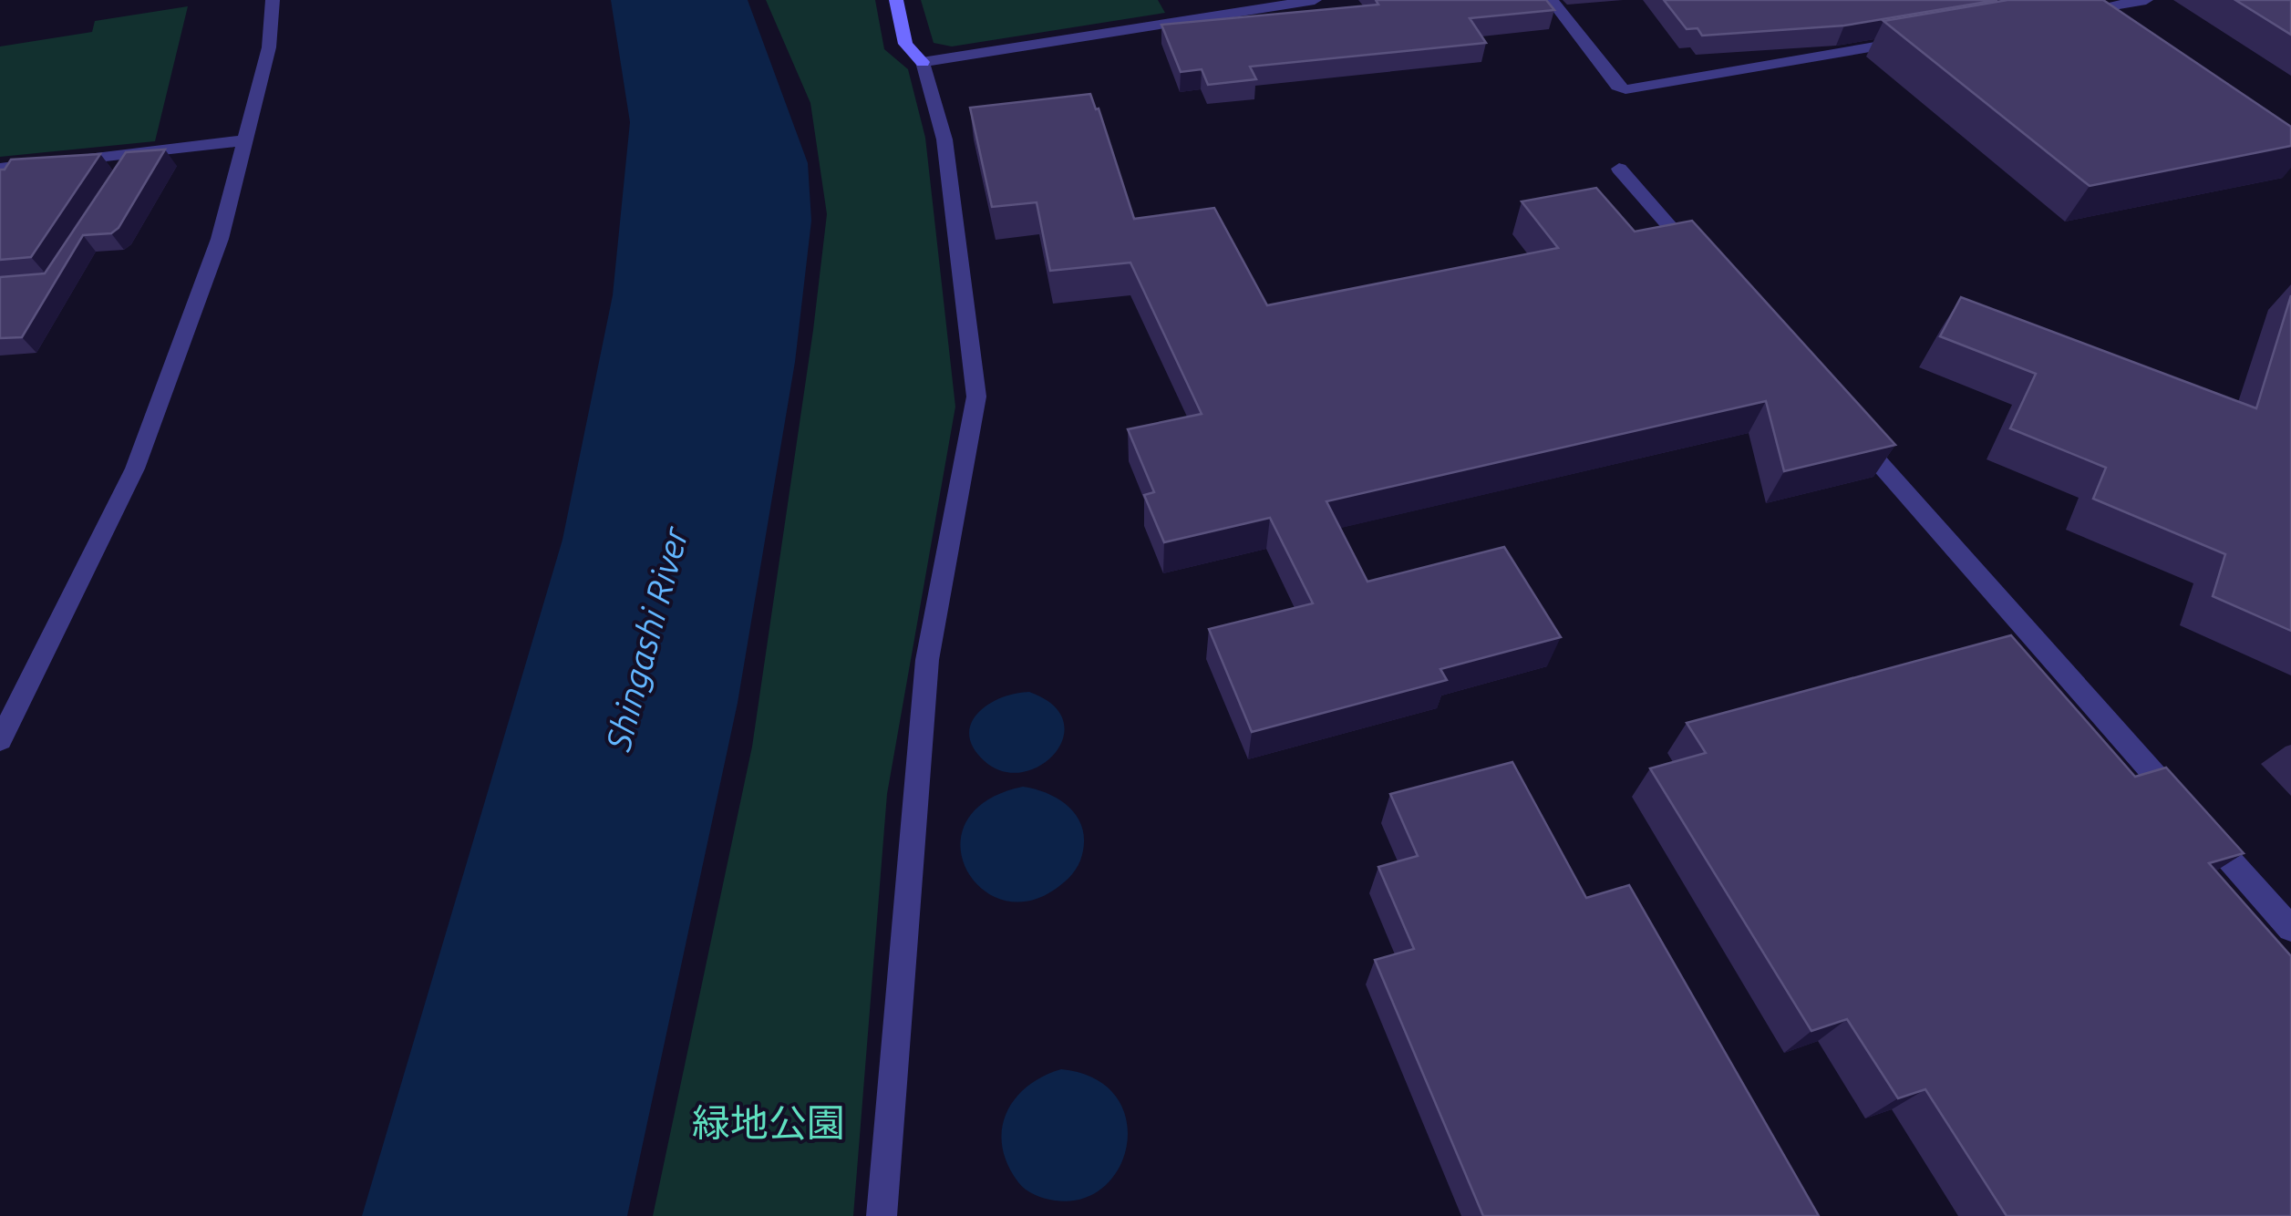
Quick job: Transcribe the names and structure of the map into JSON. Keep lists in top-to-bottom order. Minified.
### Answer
{"water":["Shingashi River"],"parks":["緑地公園"]}
